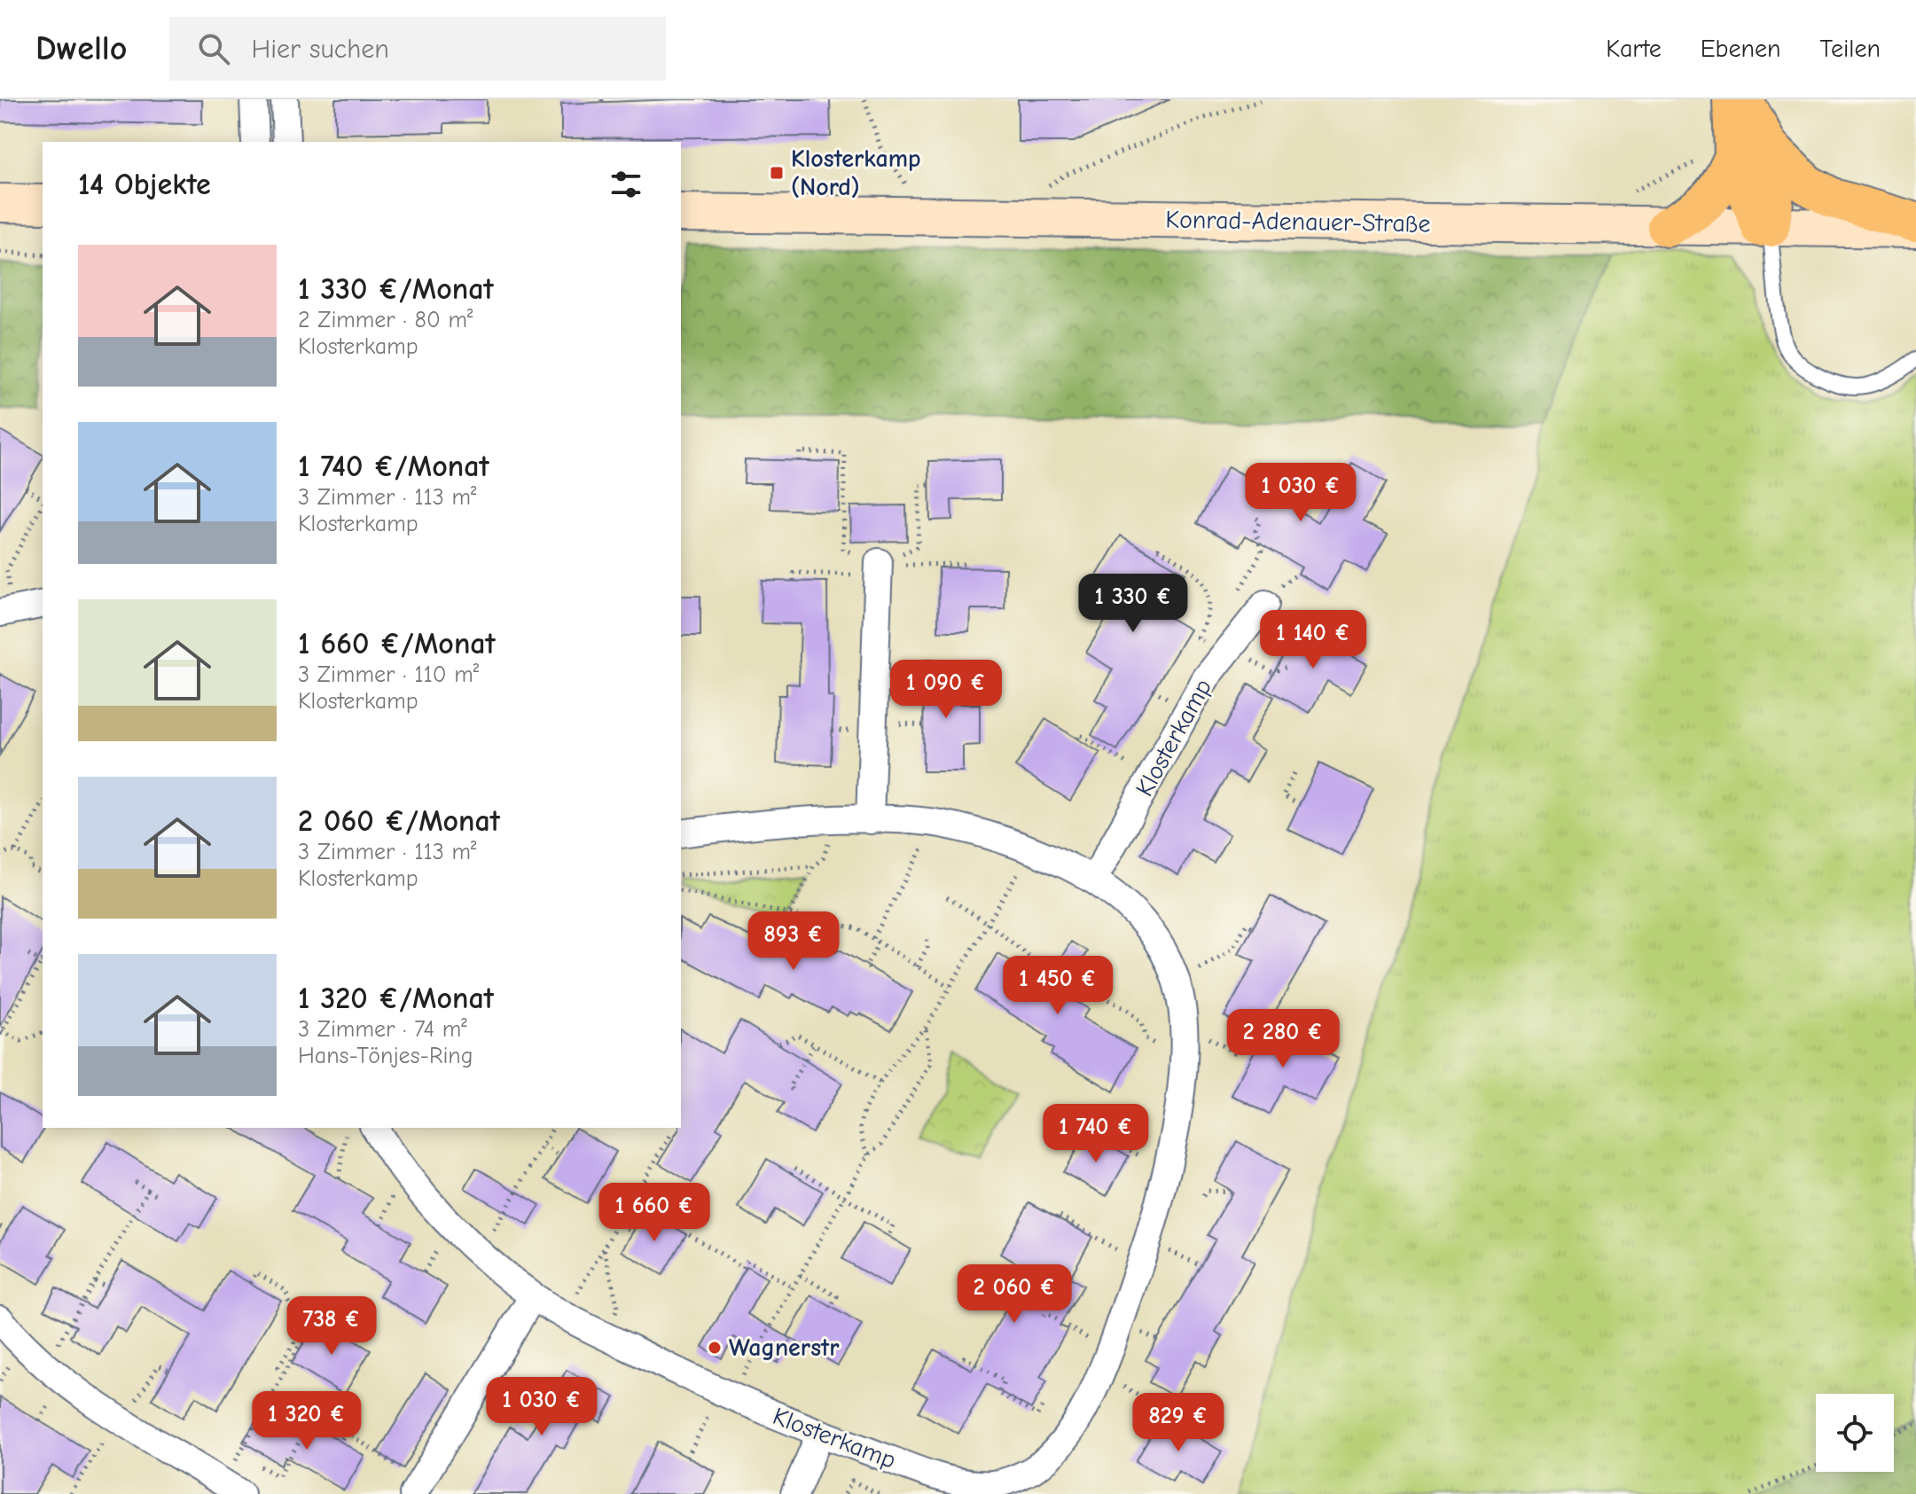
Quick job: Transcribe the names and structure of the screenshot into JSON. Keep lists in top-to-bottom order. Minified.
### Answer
{"streets":{"main road":["Konrad-Adenauer-Straße"],"street":["Klosterkamp"]},"places":{"transit":["Klosterkamp (Nord)"],"other":["Wagnerstr"]},"page":{"header":"Dwello","search":"Hier suchen","nav":["Karte","Ebenen","Teilen"],"heading":"14 Objekte","list":[{"name":"1 330 €/Monat","note":"2 Zimmer · 80 m² · Klosterkamp"},{"name":"1 740 €/Monat","note":"3 Zimmer · 113 m² · Klosterkamp"},{"name":"1 660 €/Monat","note":"3 Zimmer · 110 m² · Klosterkamp"},{"name":"2 060 €/Monat","note":"3 Zimmer · 113 m² · Klosterkamp"},{"name":"1 320 €/Monat","note":"3 Zimmer · 74 m² · Hans-Tönjes-Ring"}],"price":["1 030 €","1 330 €","1 140 €","1 090 €","893 €","1 450 €","2 280 €","1 740 €","1 660 €","2 060 €","738 €","1 030 €","1 320 €","829 €"]}}
